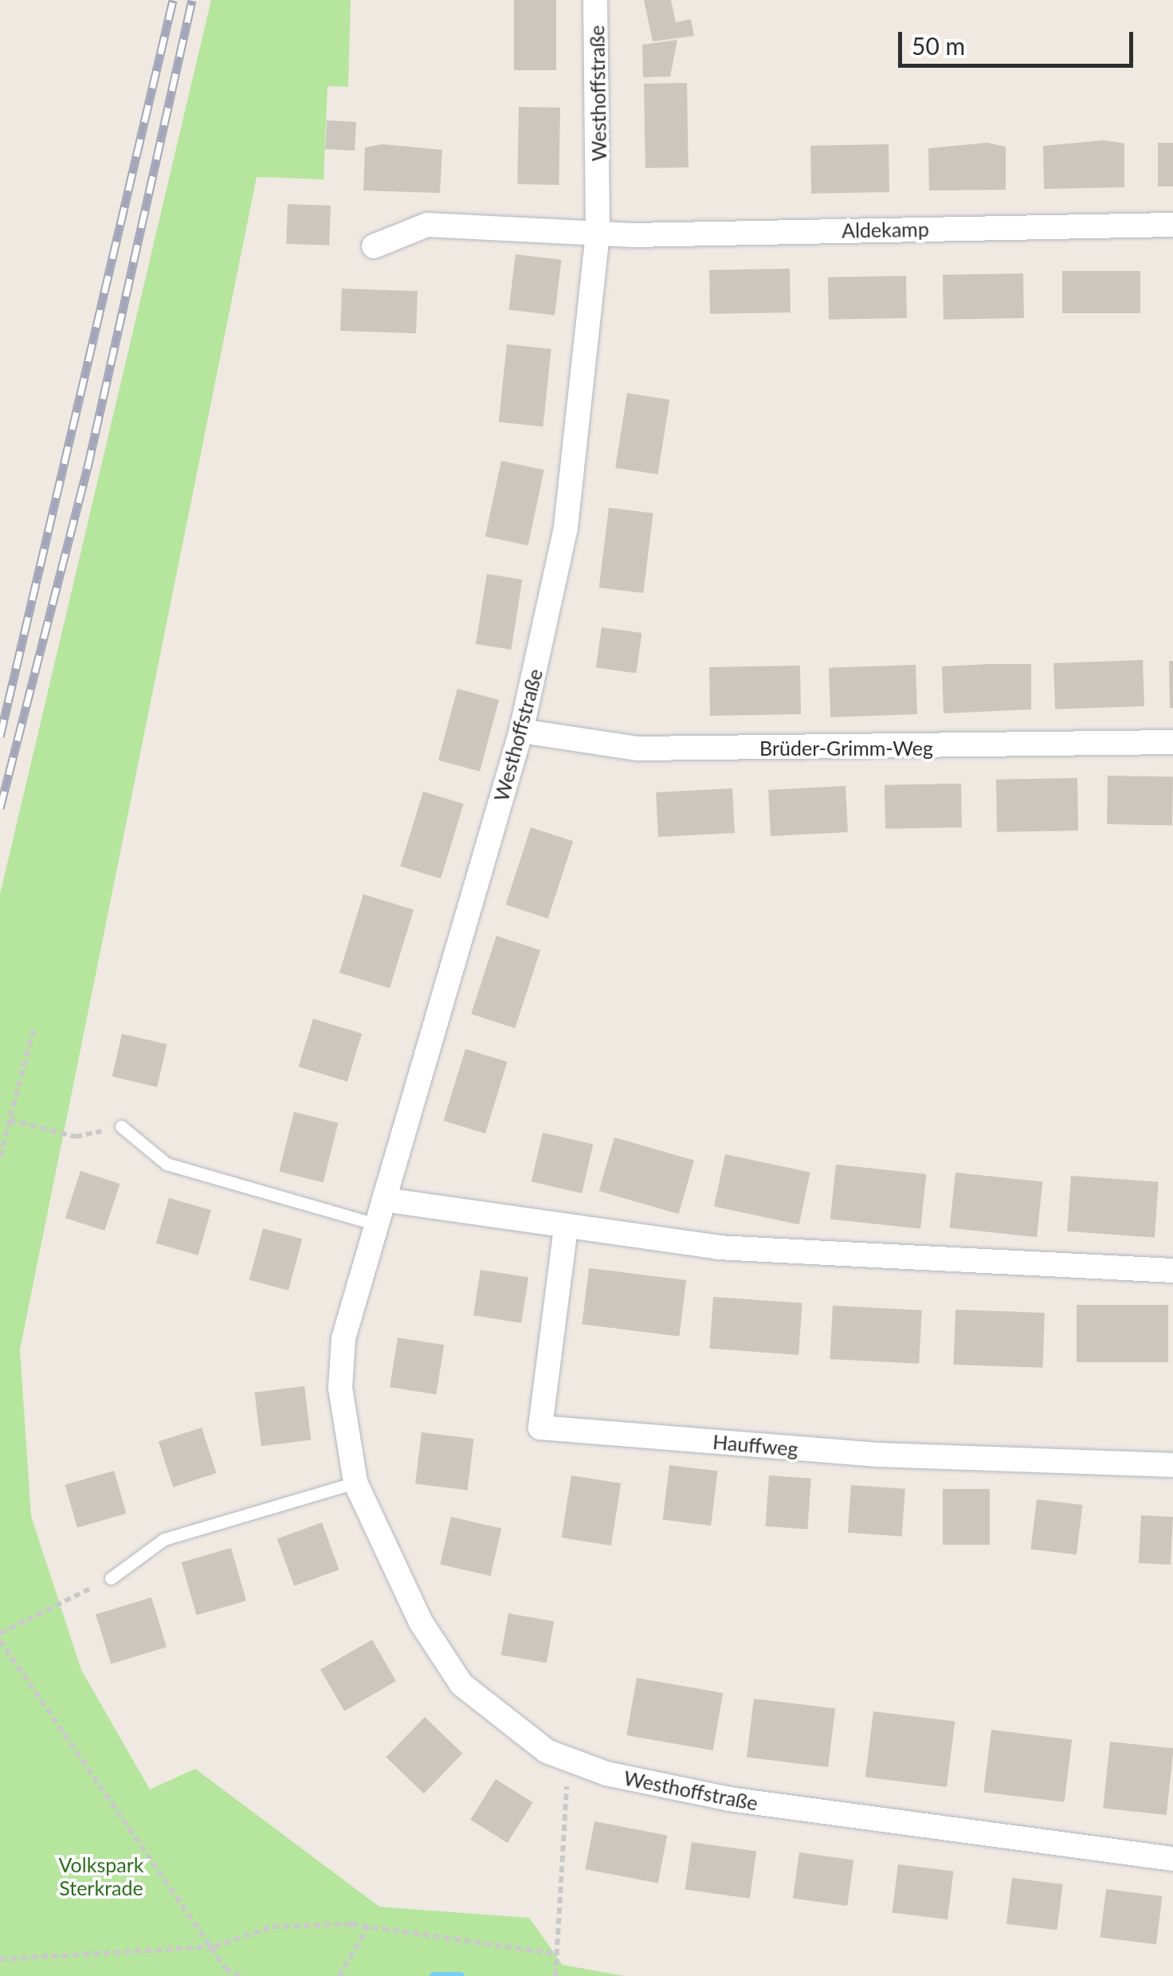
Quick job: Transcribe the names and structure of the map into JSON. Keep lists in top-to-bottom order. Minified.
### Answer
{"streets":{"street":["Westhoffstraße","Aldekamp","Brüder-Grimm-Weg","Hauffweg"]},"crossings":[["Westhoffstraße","Aldekamp"],["Westhoffstraße","Brüder-Grimm-Weg"]],"parks":["Volkspark Sterkrade"],"scale_bar":"50 m"}
